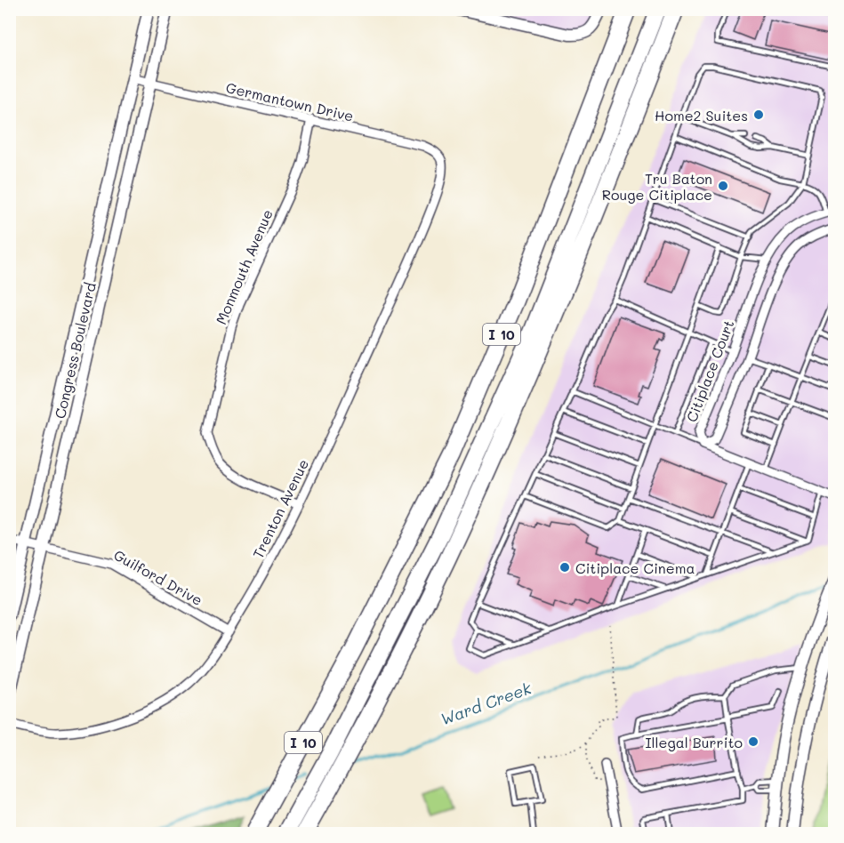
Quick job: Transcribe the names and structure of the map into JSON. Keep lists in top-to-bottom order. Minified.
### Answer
{"streets":{"highway":["I 10"],"street":["Germantown Drive","Monmouth Avenue","Congress Boulevard","Citiplace Court","Trenton Avenue","Guilford Drive"]},"crossings":[["Germantown Drive","Monmouth Avenue"],["Germantown Drive","Congress Boulevard"],["Germantown Drive","Trenton Avenue"],["Monmouth Avenue","Trenton Avenue"],["Congress Boulevard","Guilford Drive"],["Trenton Avenue","Guilford Drive"]],"water":["Ward Creek"],"places":["Home2 Suites","Tru Baton Rouge Citiplace","Citiplace Cinema","Illegal Burrito"]}
